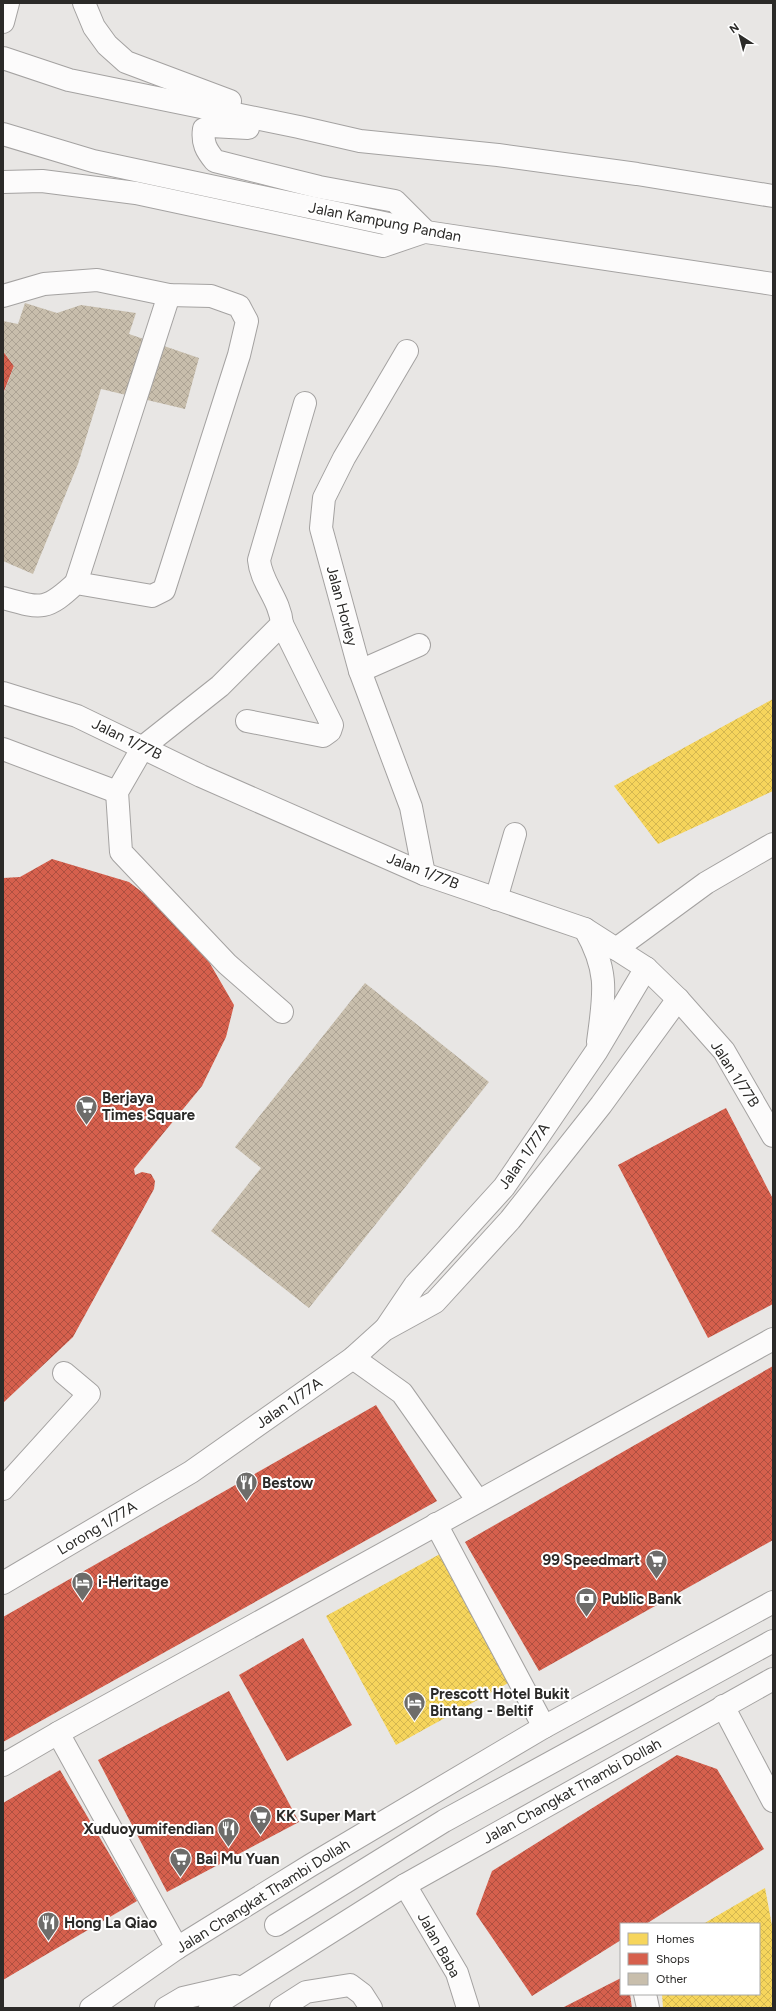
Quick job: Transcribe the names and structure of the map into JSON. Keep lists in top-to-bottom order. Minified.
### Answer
{"streets":{"street":["Jalan Kampung Pandan","Jalan Horley","Jalan 1/77B","Jalan 1/77A","Lorong 1/77A","Jalan Changkat Thambi Dollah","Jalan Baba"]},"crossings":[["Jalan Horley","Jalan 1/77B"],["Jalan 1/77B","Jalan 1/77A"],["Jalan 1/77A","Lorong 1/77A"],["Jalan Changkat Thambi Dollah","Jalan Baba"]],"places":{"supermarket":["Berjaya Times Square","99 Speedmart","KK Super Mart","Bai Mu Yuan"],"restaurant":["Bestow","Xuduoyumifendian","Hong La Qiao"],"hotel":["i-Heritage","Prescott Hotel Bukit Bintang - Beltif"],"bank":["Public Bank"]},"legend":["Homes","Shops","Other"],"north":"top left"}
